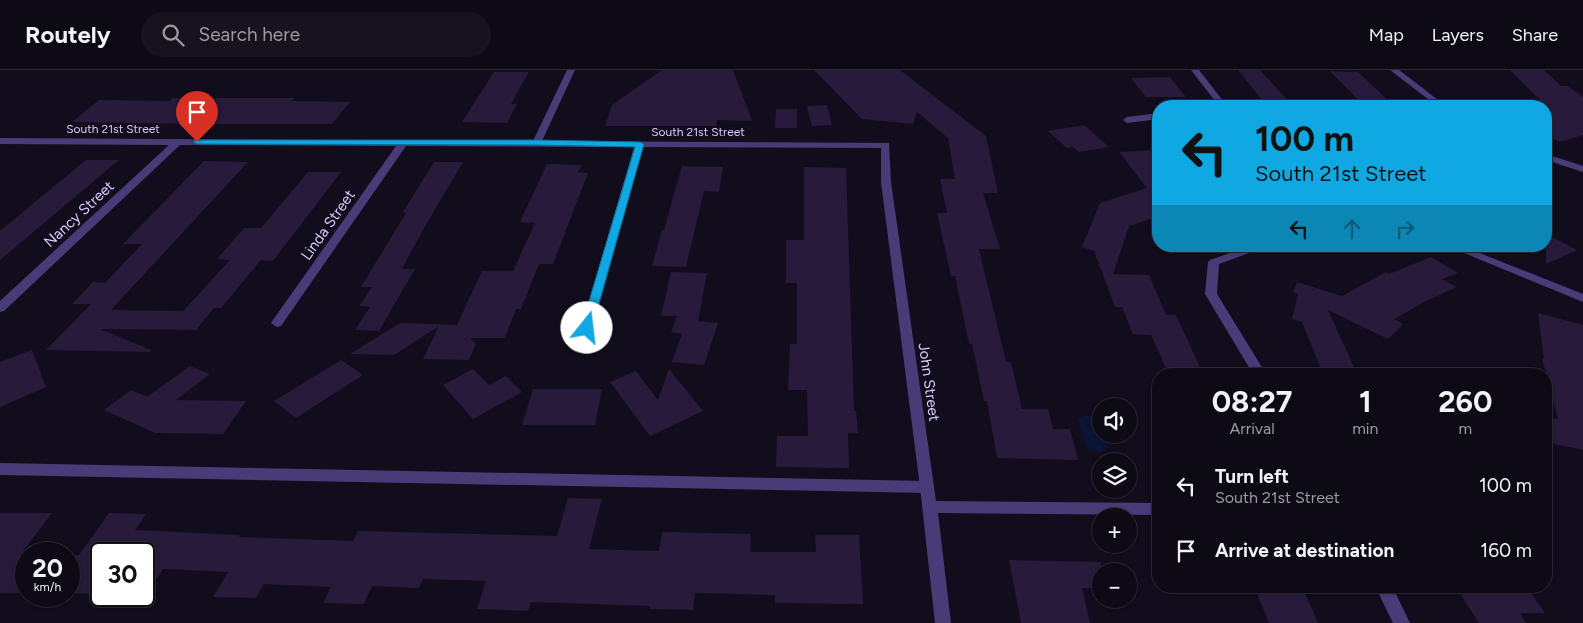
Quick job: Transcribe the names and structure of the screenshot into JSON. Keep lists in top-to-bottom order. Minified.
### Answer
{"streets":{"street":["South 21st Street","Nancy Street","Linda Street","John Street"]},"crossings":[["South 21st Street","Nancy Street"],["South 21st Street","Linda Street"],["South 21st Street","John Street"]],"page":{"header":"Routely","search":"Search here","nav":["Map","Layers","Share"],"turn":["100 m","South 21st Street"],"eta":["08:27","Arrival","1","min","260","m"],"map_buttons":["+","−"],"list":[{"name":"Turn left","note":"South 21st Street","value":"100 m"},{"name":"Arrive at destination","value":"160 m"}],"speed":"20 km/h","limit":"30"}}
